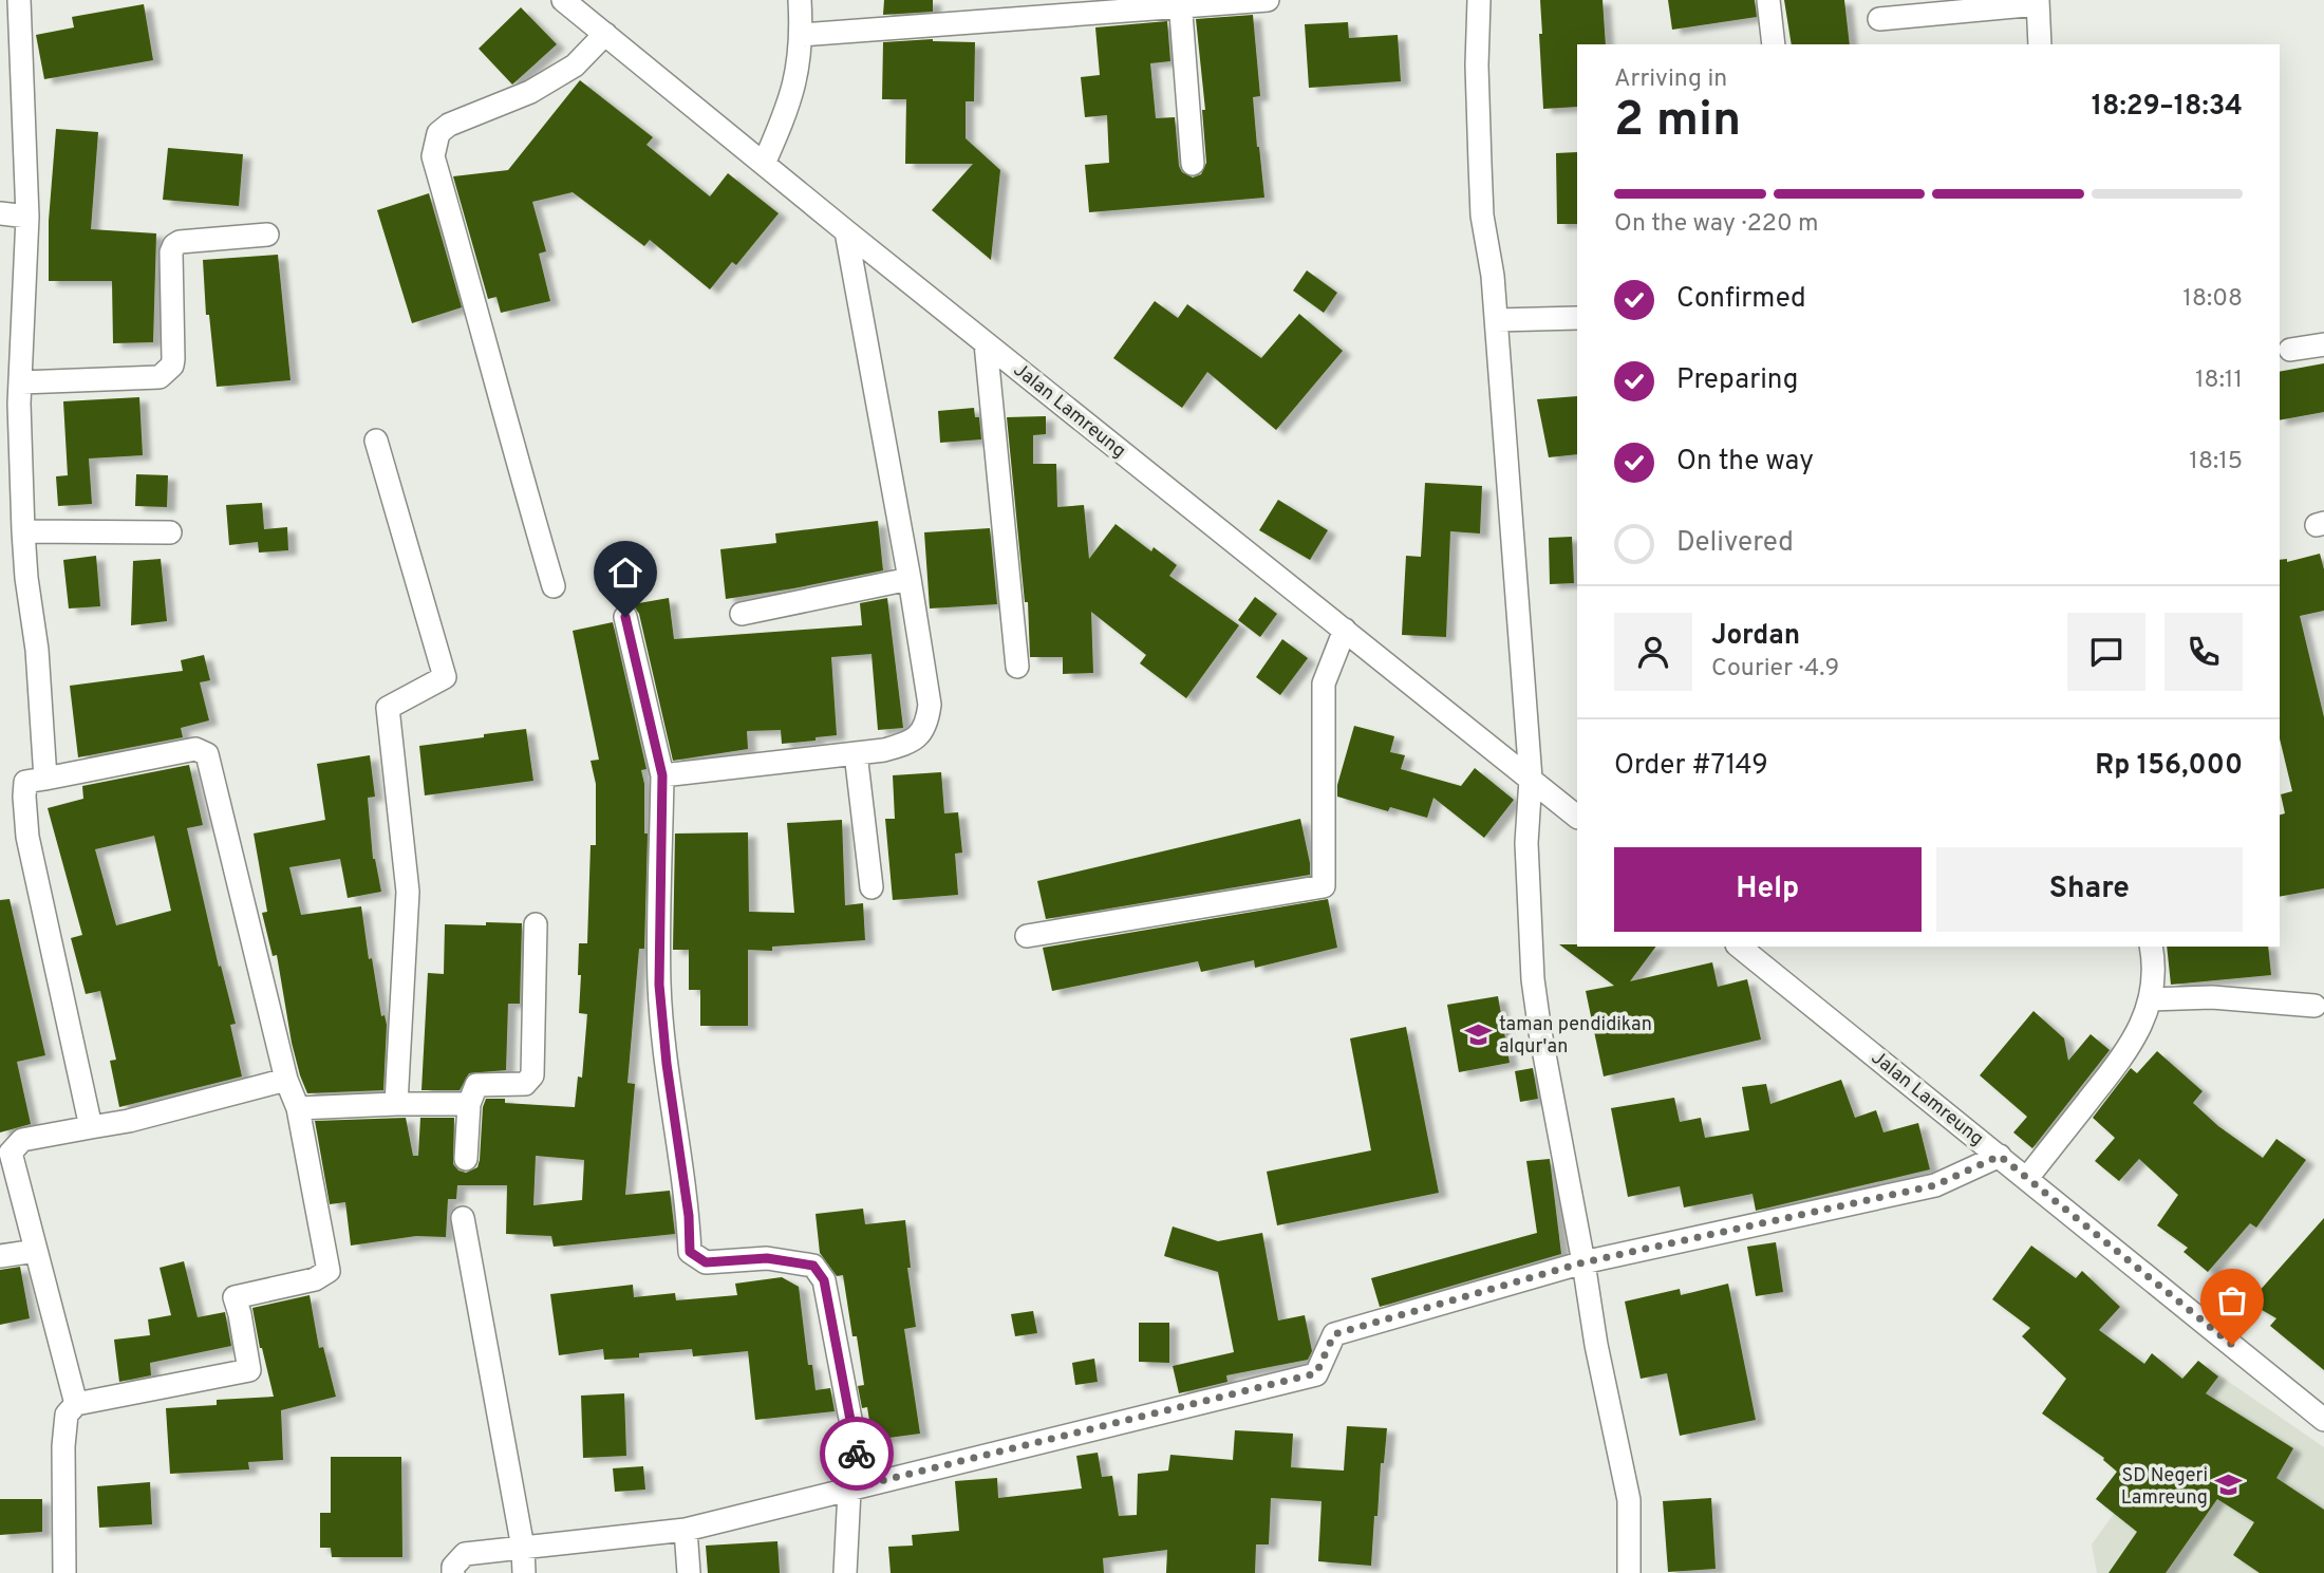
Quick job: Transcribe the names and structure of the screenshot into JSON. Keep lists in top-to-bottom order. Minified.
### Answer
{"streets":{"street":["Jalan Lamreung"]},"places":{"school or university":["taman pendidikan alqur'an","SD Negeri Lamreung"]},"page":{"heading":["2 min","Arriving in","18:29–18:34"],"panel":["Jordan","Courier · 4.9","Order #7149","Rp 156,000"],"bar":"On the way · 220 m","list":[["Confirmed","18:08"],["Preparing","18:11"],["On the way","18:15"],"Delivered"],"buttons":["Help","Share"]}}
